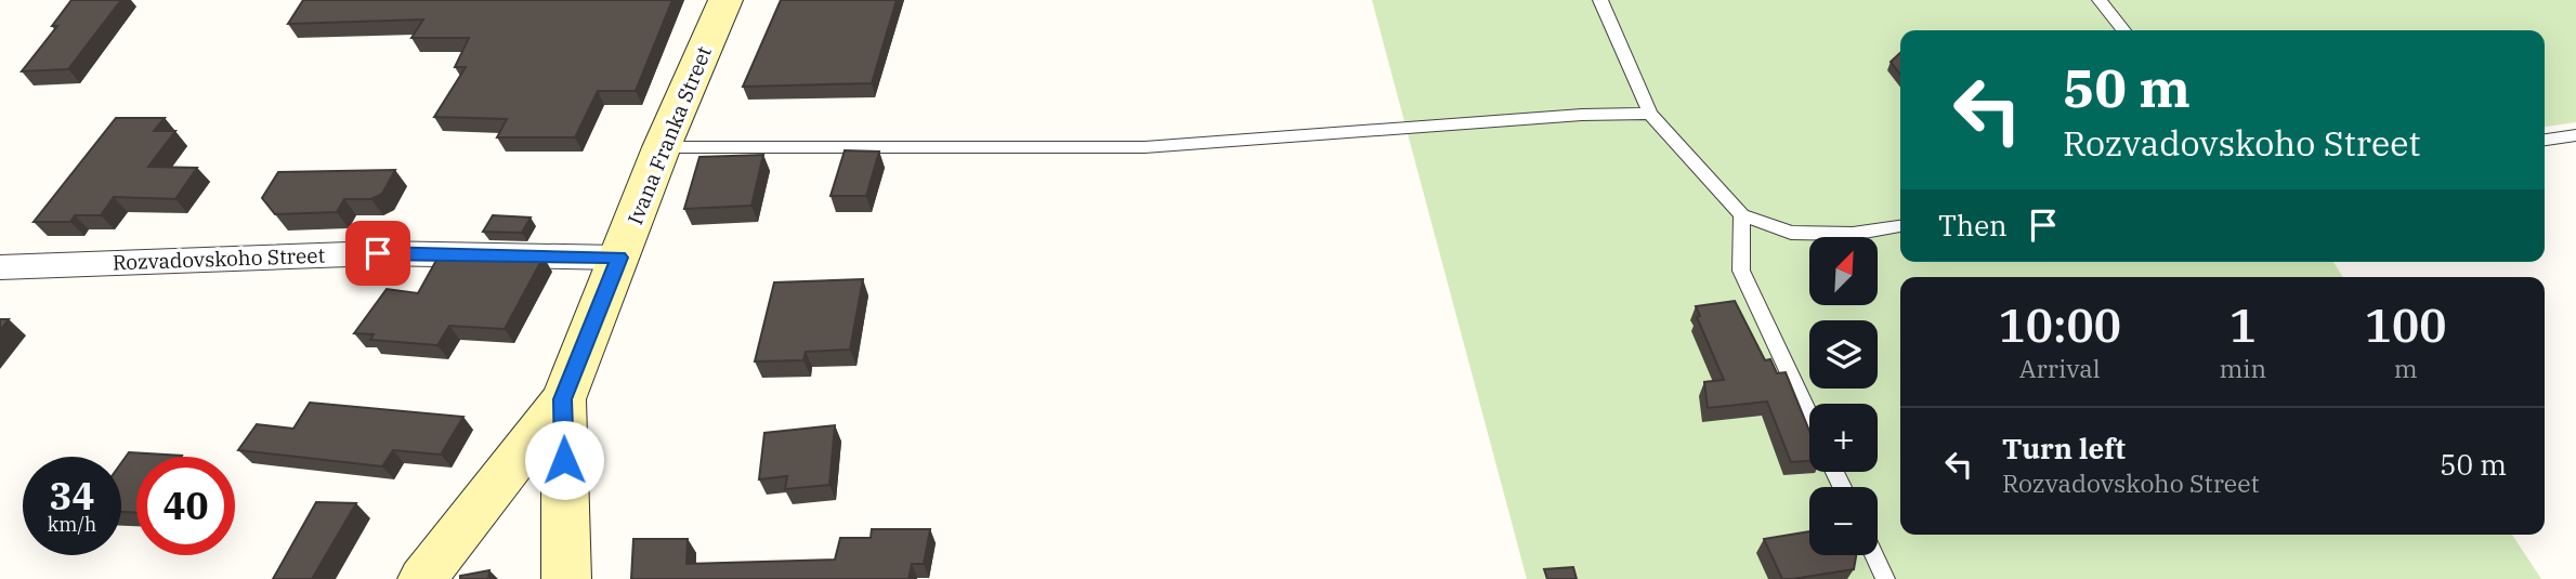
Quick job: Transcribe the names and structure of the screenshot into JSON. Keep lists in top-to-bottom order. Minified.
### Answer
{"streets":{"street":["Ivana Franka Street","Rozvadovskoho Street"]},"crossings":[["Ivana Franka Street","Rozvadovskoho Street"]],"north":"top right","page":{"turn":["50 m","Rozvadovskoho Street"],"then":"Then","map_buttons":["+","−"],"eta":["10:00","Arrival","1","min","100","m"],"list":[{"name":"Turn left","note":"Rozvadovskoho Street","value":"50 m"}],"speed":"34 km/h","limit":"40"}}
